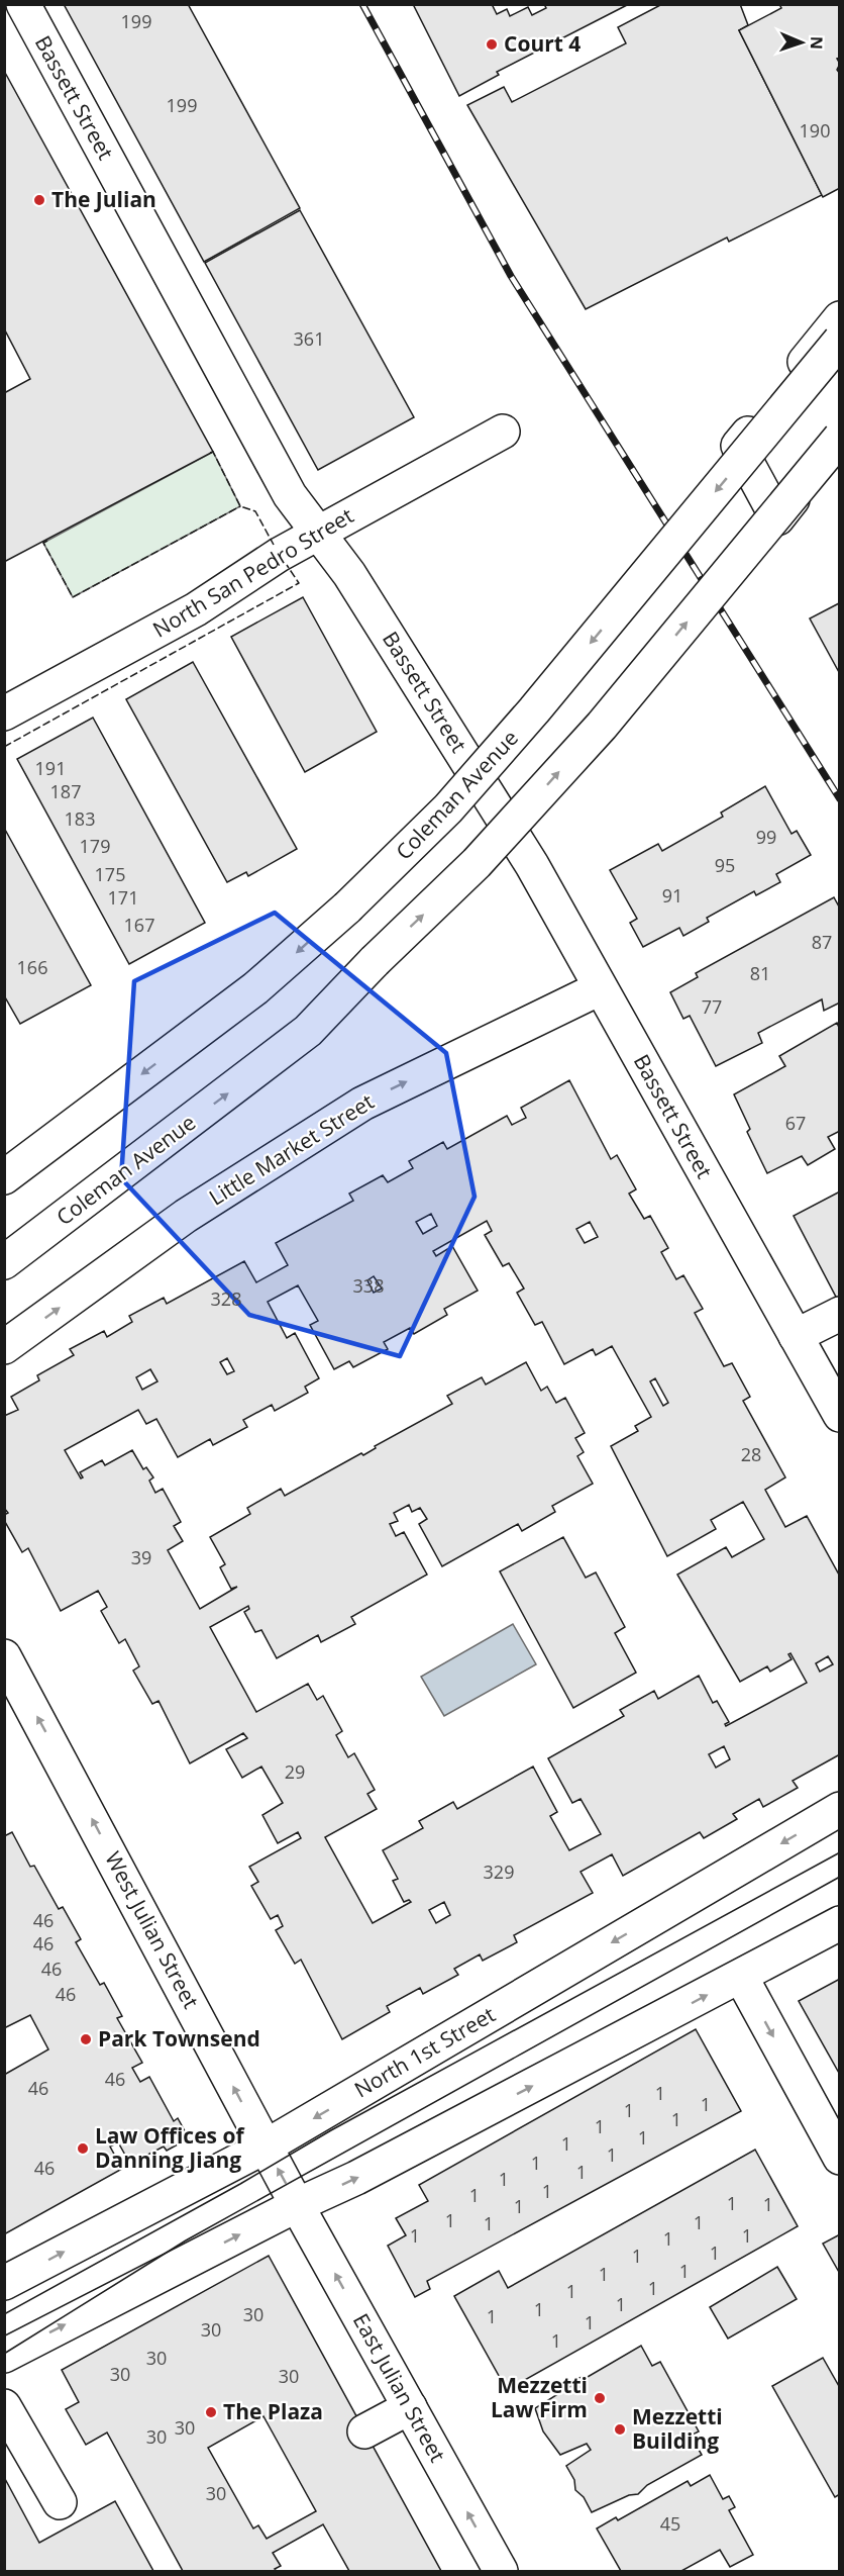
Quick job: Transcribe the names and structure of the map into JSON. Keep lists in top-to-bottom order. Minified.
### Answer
{"streets":{"main road":["Bassett Street","North San Pedro Street","Coleman Avenue","Little Market Street","West Julian Street","North 1st Street","East Julian Street"]},"crossings":[["Bassett Street","North San Pedro Street"],["Bassett Street","Little Market Street"],["West Julian Street","North 1st Street"],["West Julian Street","East Julian Street"]],"one_way":["Little Market Street","West Julian Street","East Julian Street"],"places":["Court 4","The Julian","Park Townsend","Law Offices of Danning Jiang","Mezzetti Law Firm","The Plaza","Mezzetti Building"],"house_numbers":["199","199","190","361","191","187","183","99","179","95","175","91","171","167","87","166","81","77","67","338","328","28","39","29","329","46","46","46","46","46","46","1","1","1","1","1","1","1","1","1","46","1","1","1","1","1","1","1","1","1","1","1","1","1","1","1","1","1","1","1","1","1","30","1","1","30","1","30","30","30","30","30","30","45"],"north":"right"}
